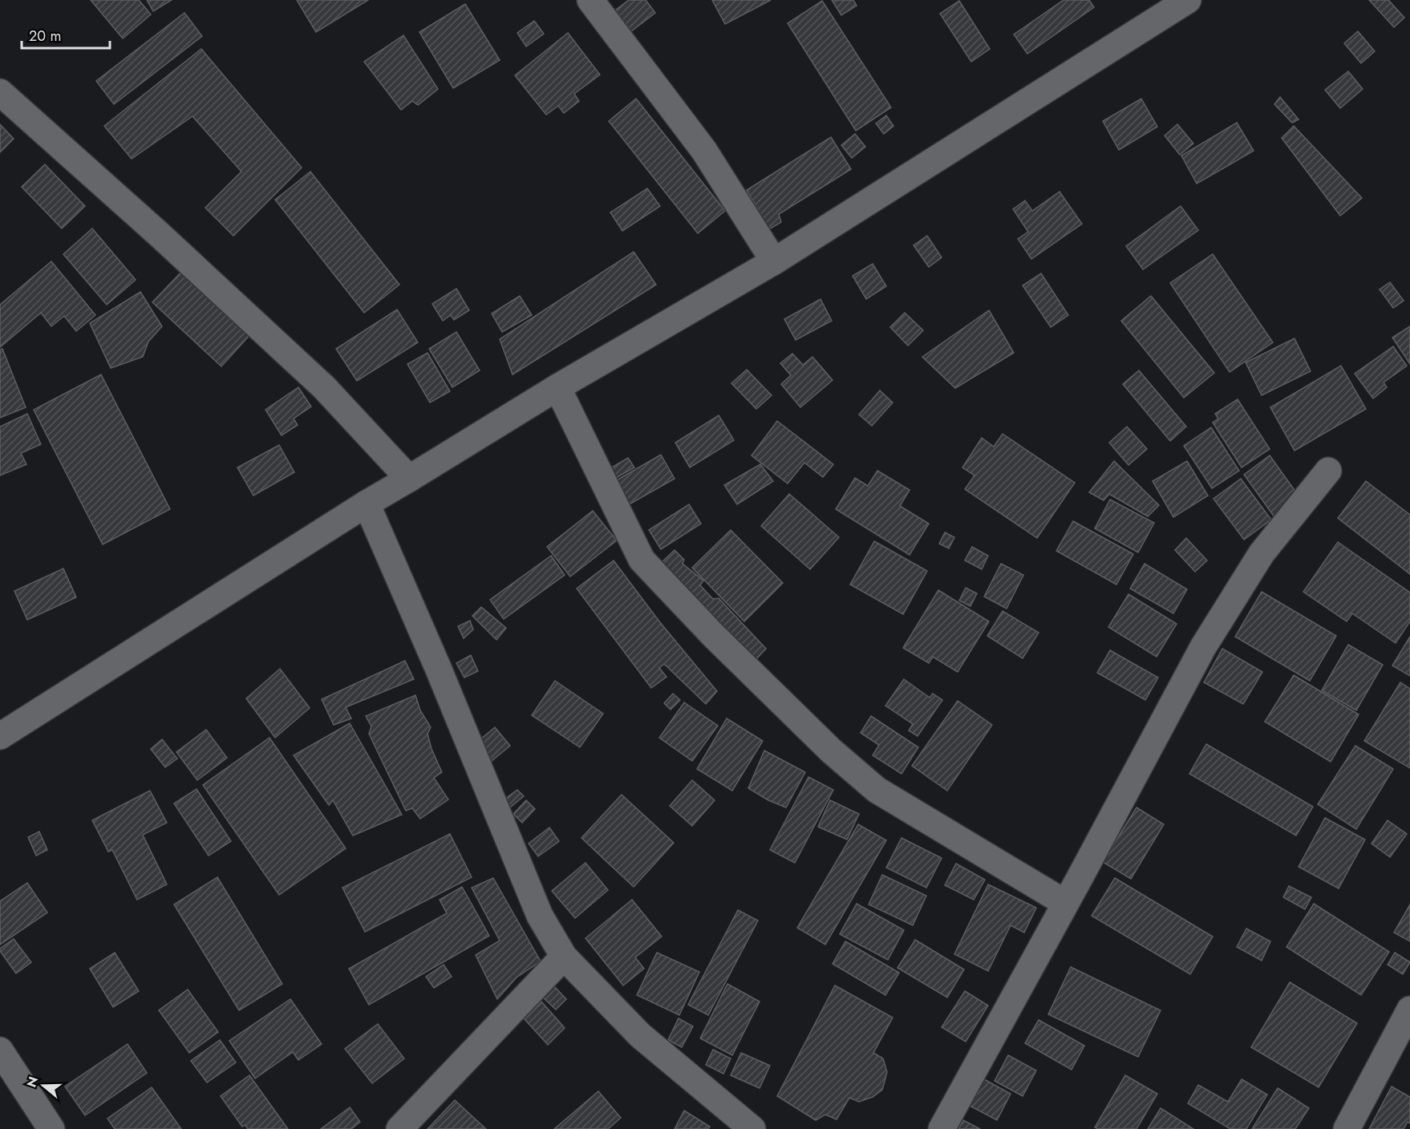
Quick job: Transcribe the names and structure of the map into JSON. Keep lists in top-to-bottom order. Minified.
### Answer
{"scale_bar":"20 m","north":"left"}
